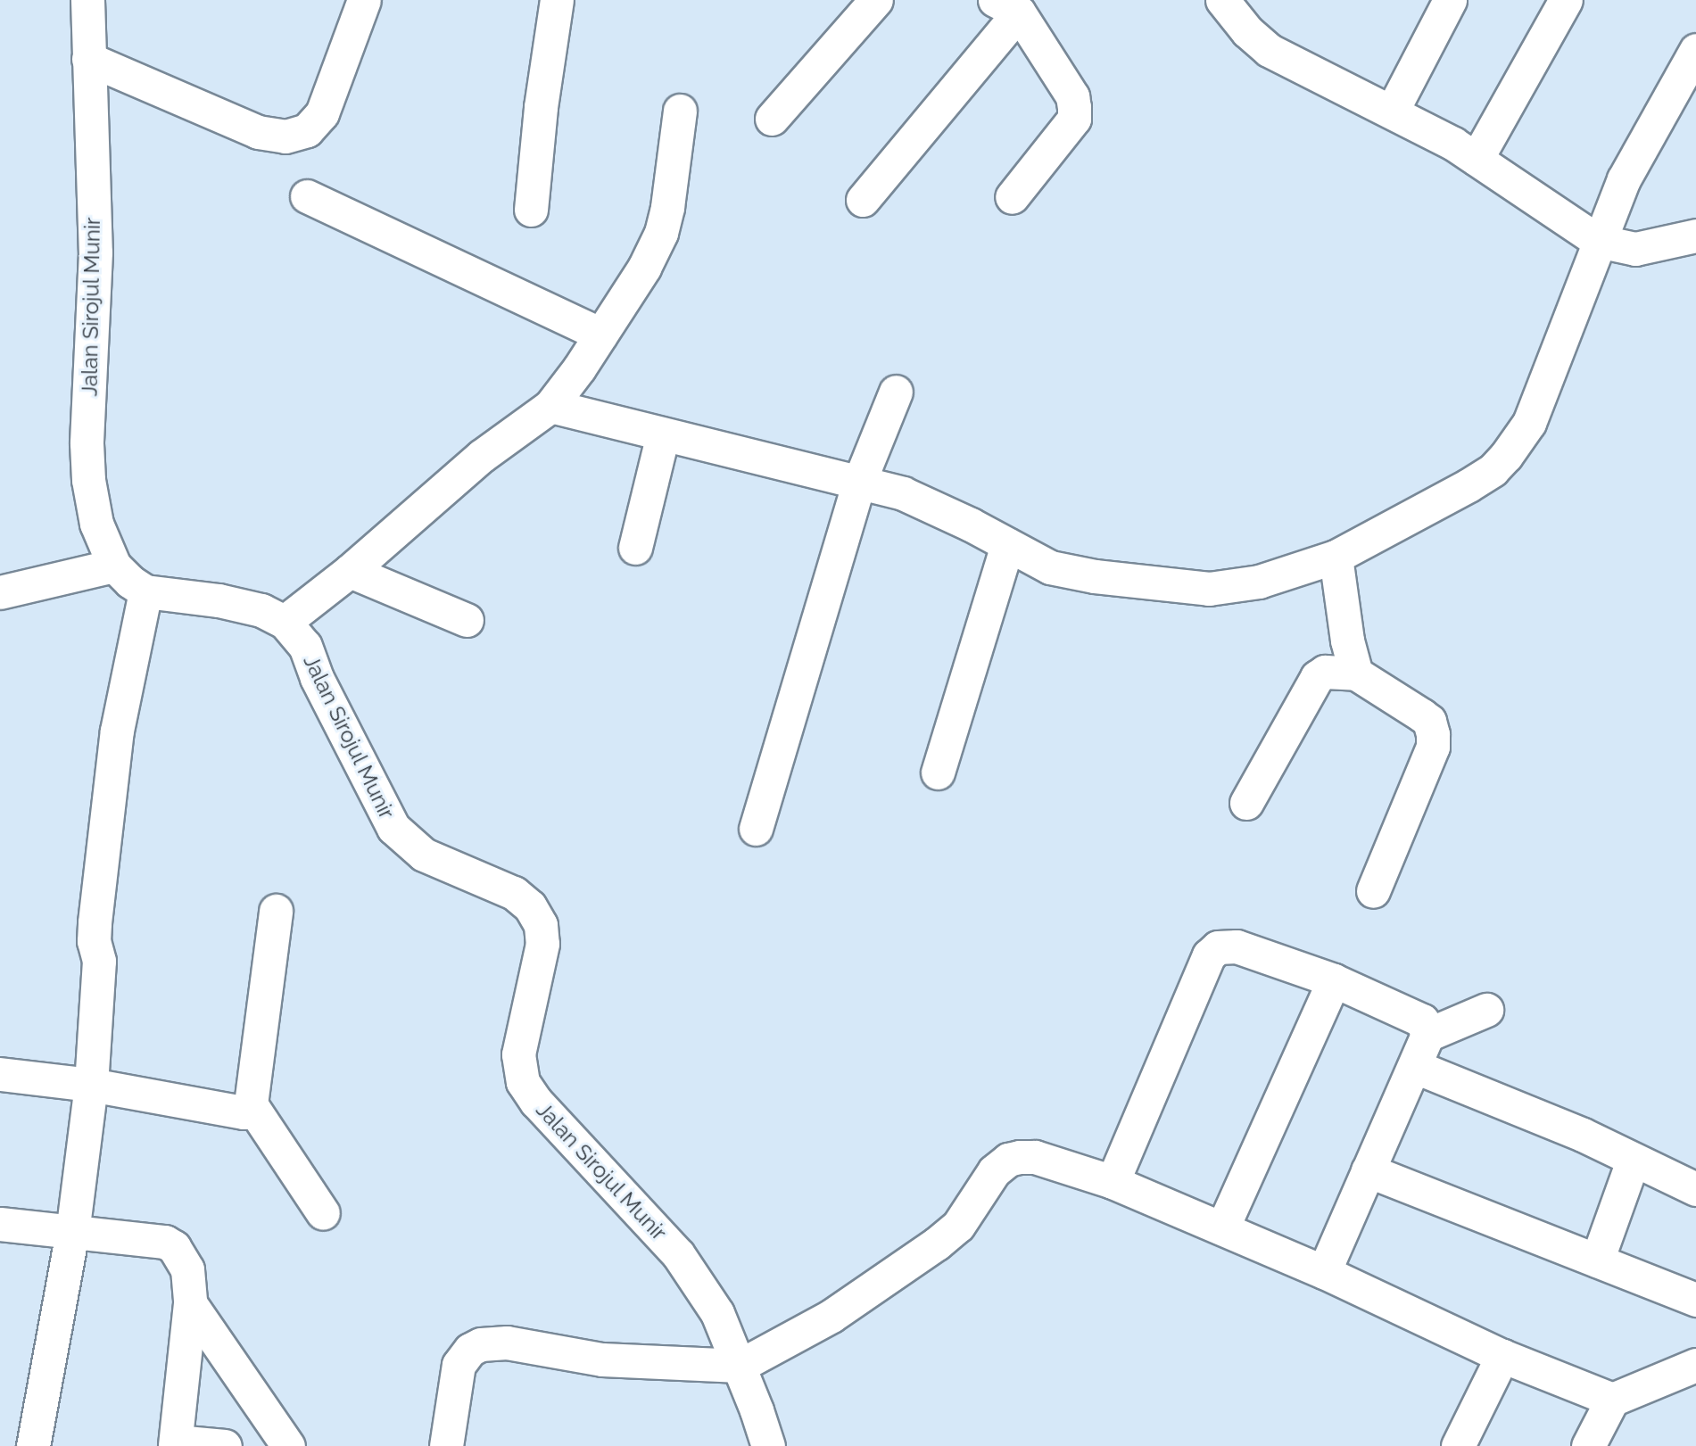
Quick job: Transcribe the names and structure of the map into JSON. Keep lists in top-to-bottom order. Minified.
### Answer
{"streets":{"street":["Jalan Sirojul Munir"]}}
